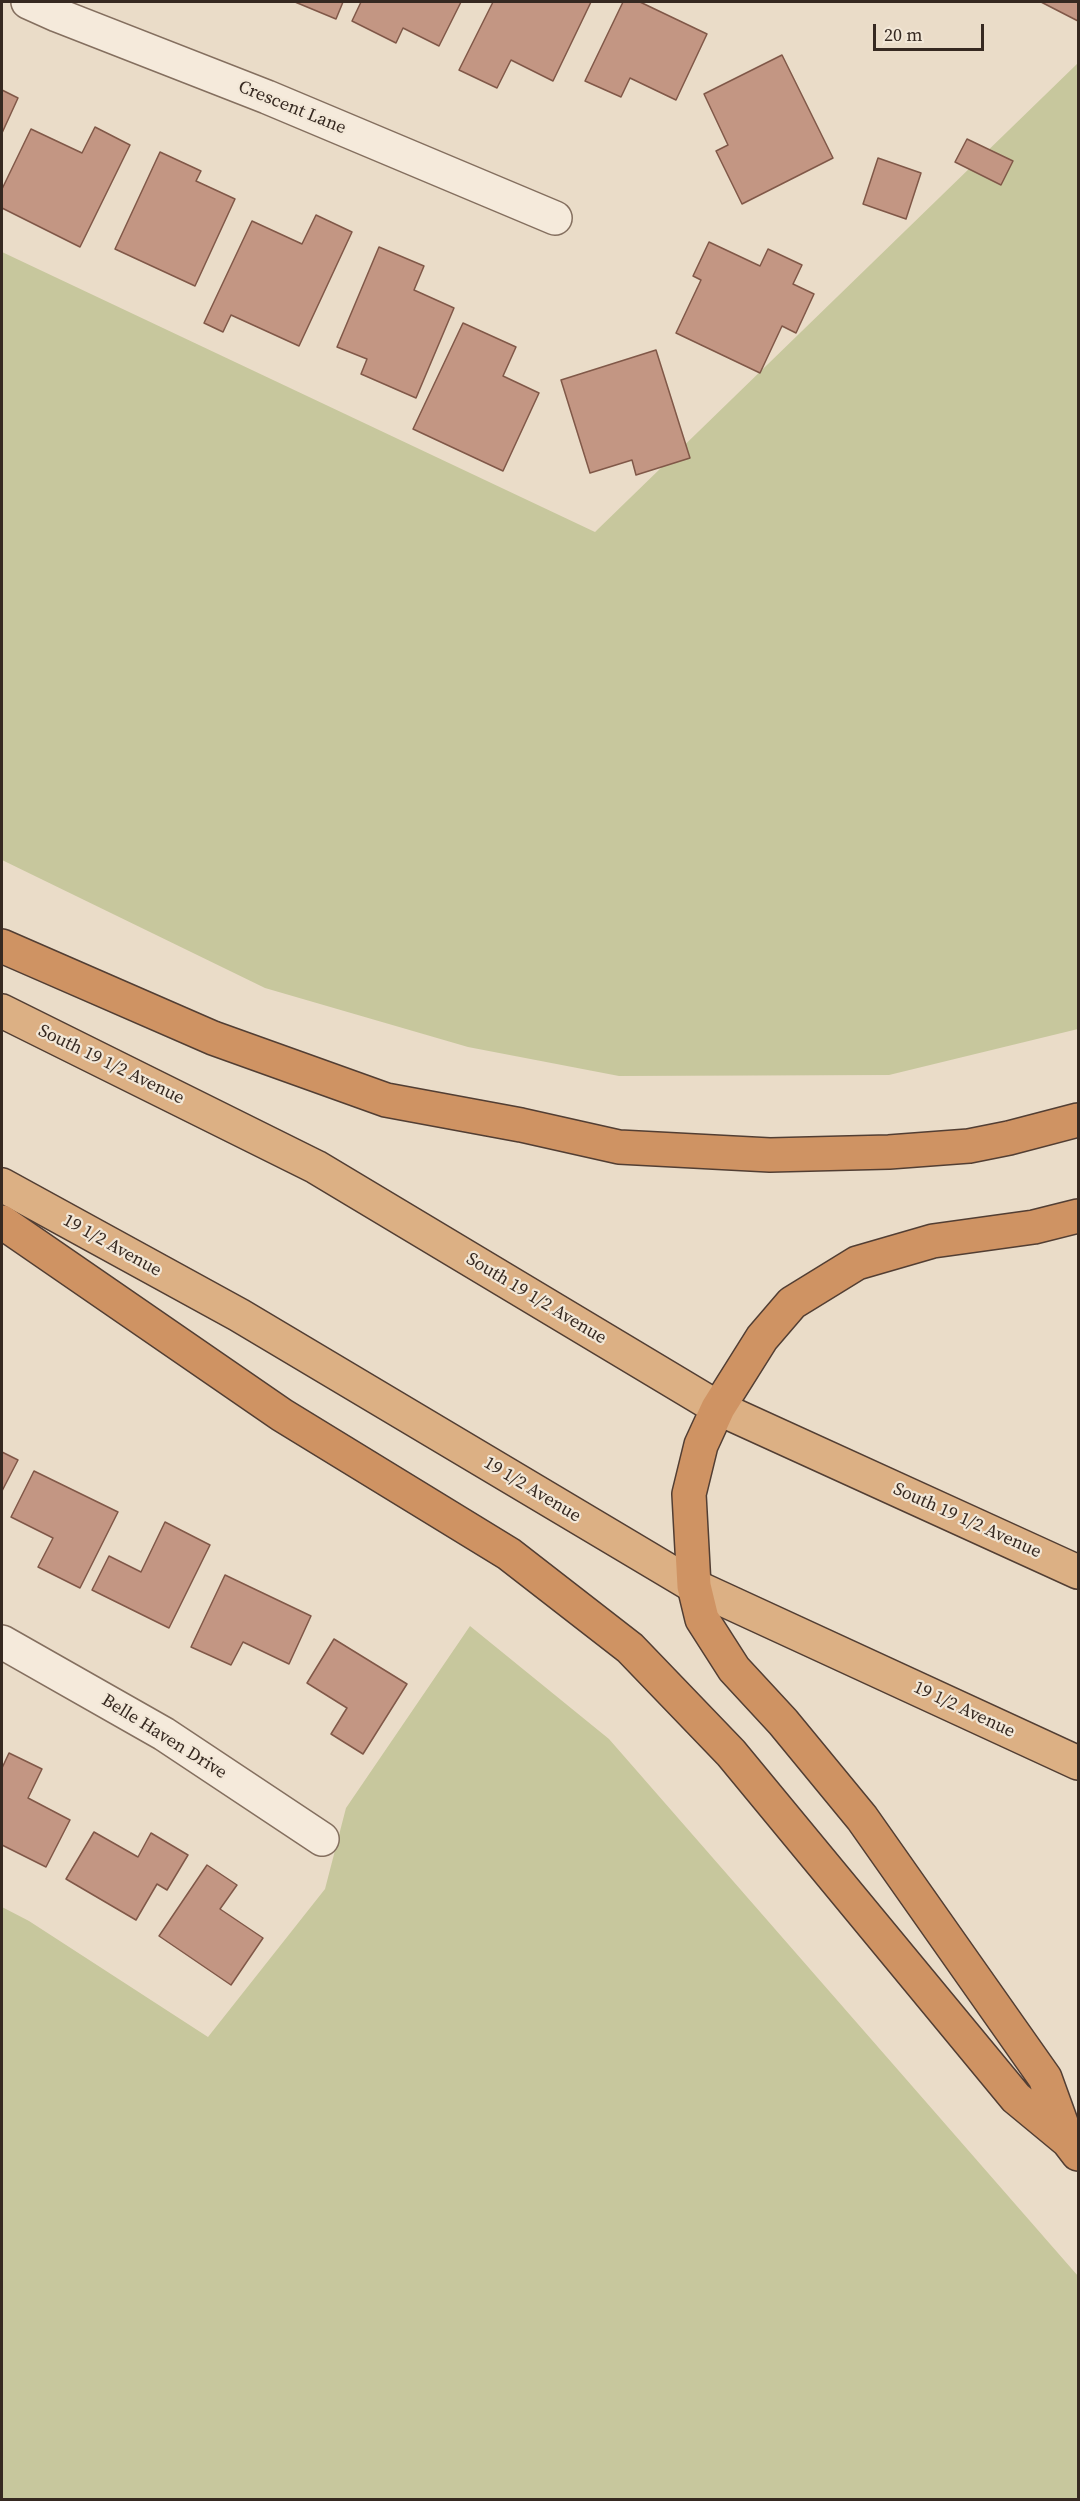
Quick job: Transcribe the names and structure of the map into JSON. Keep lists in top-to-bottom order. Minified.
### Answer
{"streets":{"highway":["South 19 1/2 Avenue","19 1/2 Avenue"],"street":["Crescent Lane","Belle Haven Drive"]},"scale_bar":"20 m"}
